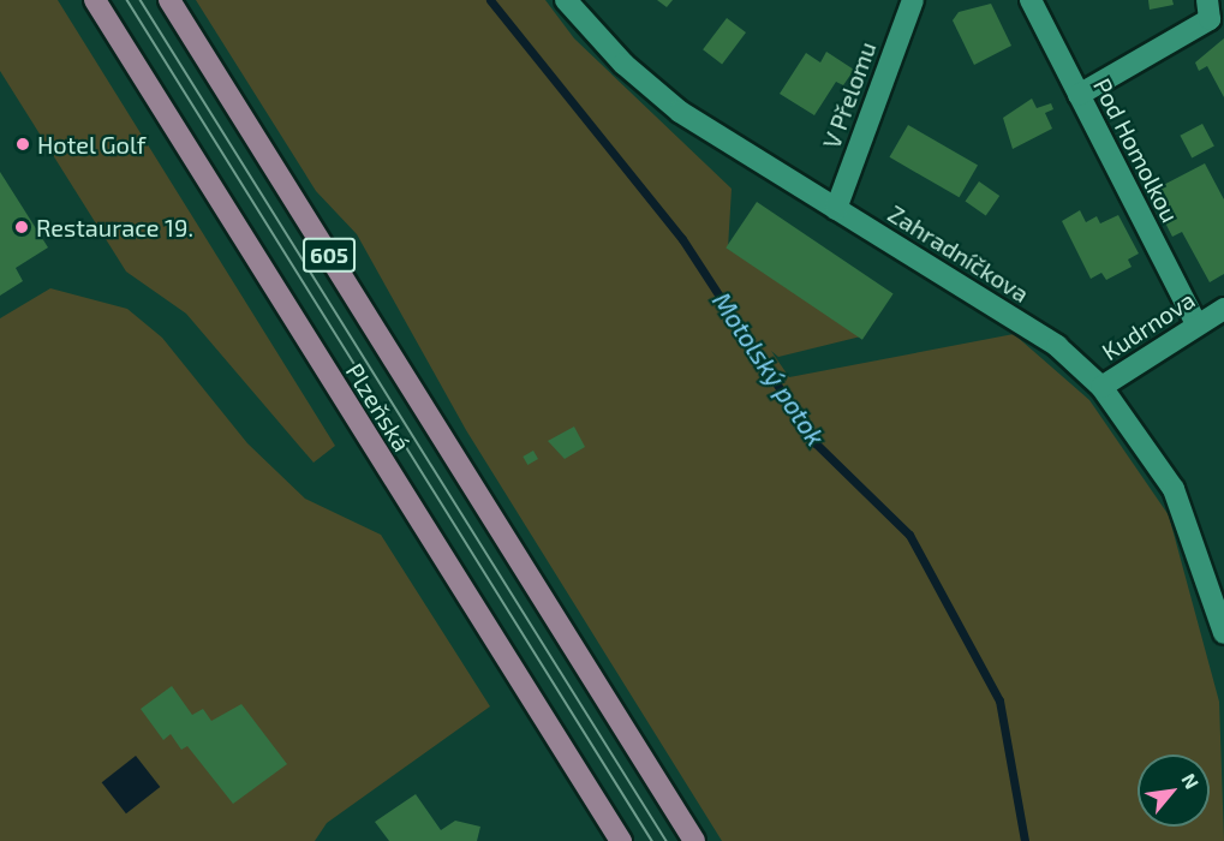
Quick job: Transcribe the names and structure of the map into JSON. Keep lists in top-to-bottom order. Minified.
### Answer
{"streets":{"main road":["605","Plzeňská"],"street":["V Přelomu","Pod Homolkou","Zahradníčkova","Kudrnova"]},"crossings":[["V Přelomu","Zahradníčkova"],["Pod Homolkou","Kudrnova"],["Zahradníčkova","Kudrnova"]],"water":["Motolský potok"],"places":["Hotel Golf","Restaurace 19."],"north":"top right"}
